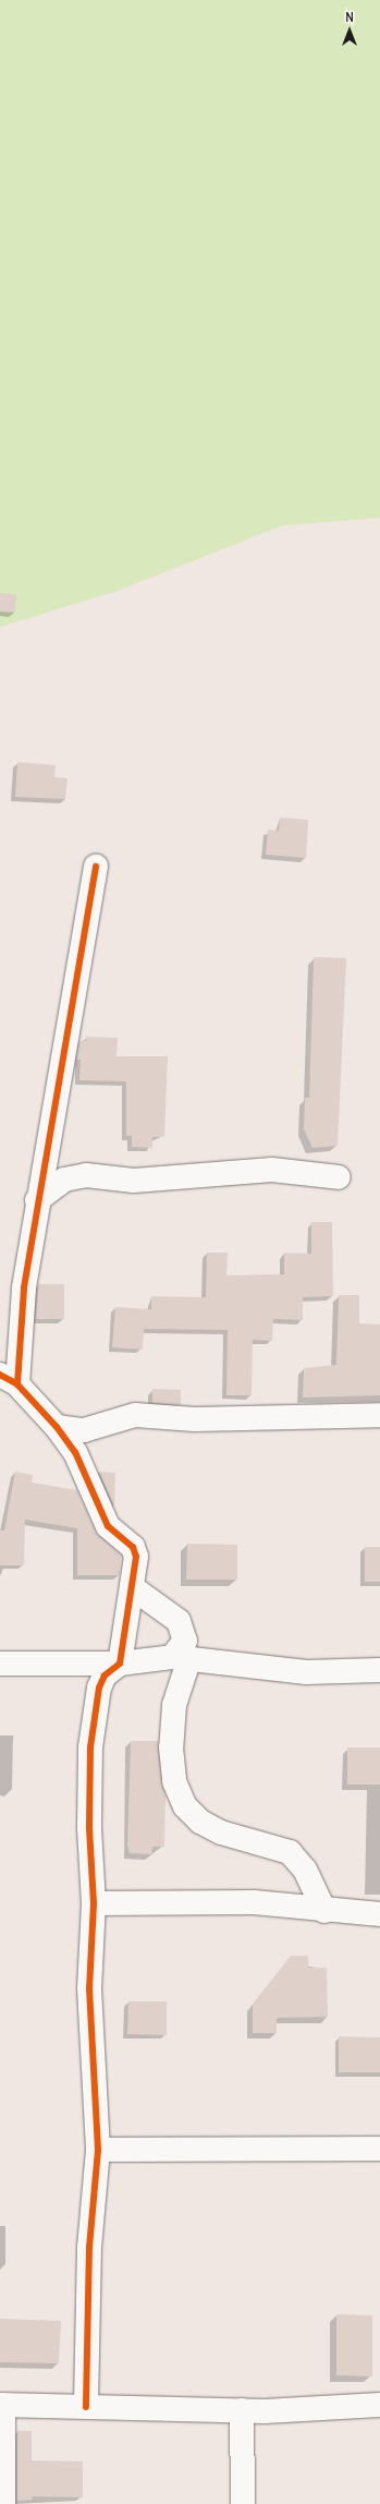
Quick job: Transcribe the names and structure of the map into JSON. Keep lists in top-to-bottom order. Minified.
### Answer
{"north":"top"}
